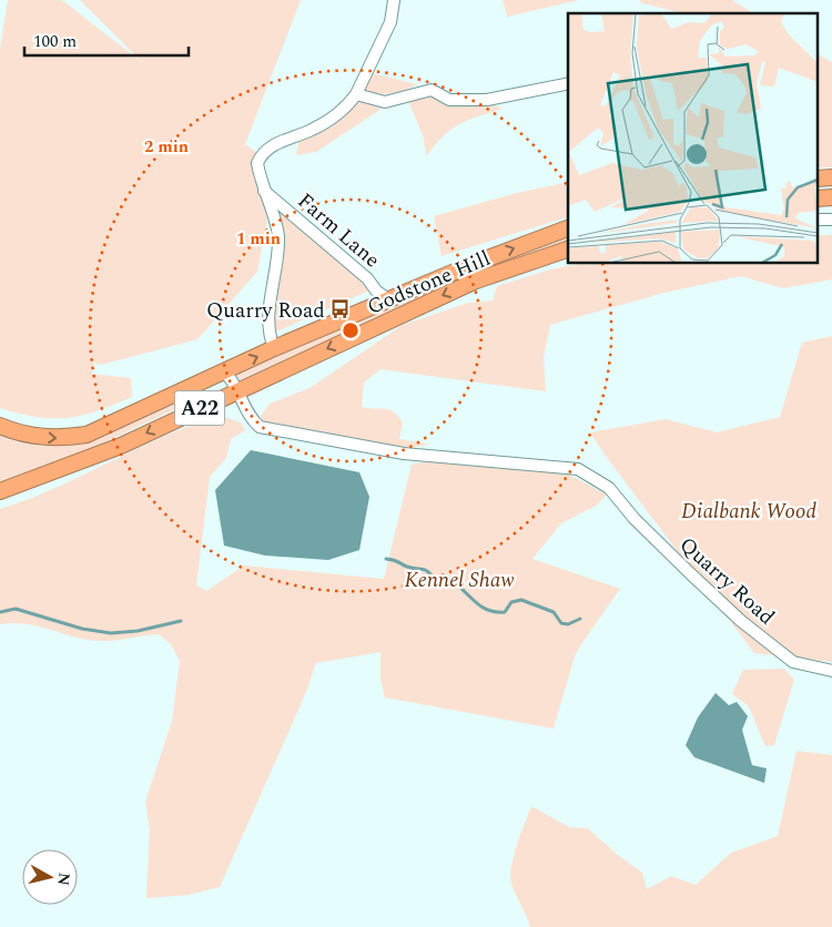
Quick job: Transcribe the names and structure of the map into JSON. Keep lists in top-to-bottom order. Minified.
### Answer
{"streets":{"highway":["Godstone Hill","A22"],"street":["Farm Lane","Quarry Road"]},"crossings":[["Farm Lane","Godstone Hill"],["Godstone Hill","Quarry Road"]],"parks":["Dialbank Wood","Kennel Shaw"],"places":{"bus stop":["Quarry Road"]},"scale_bar":"100 m","north":"right","rings":["2 min","1 min"]}
